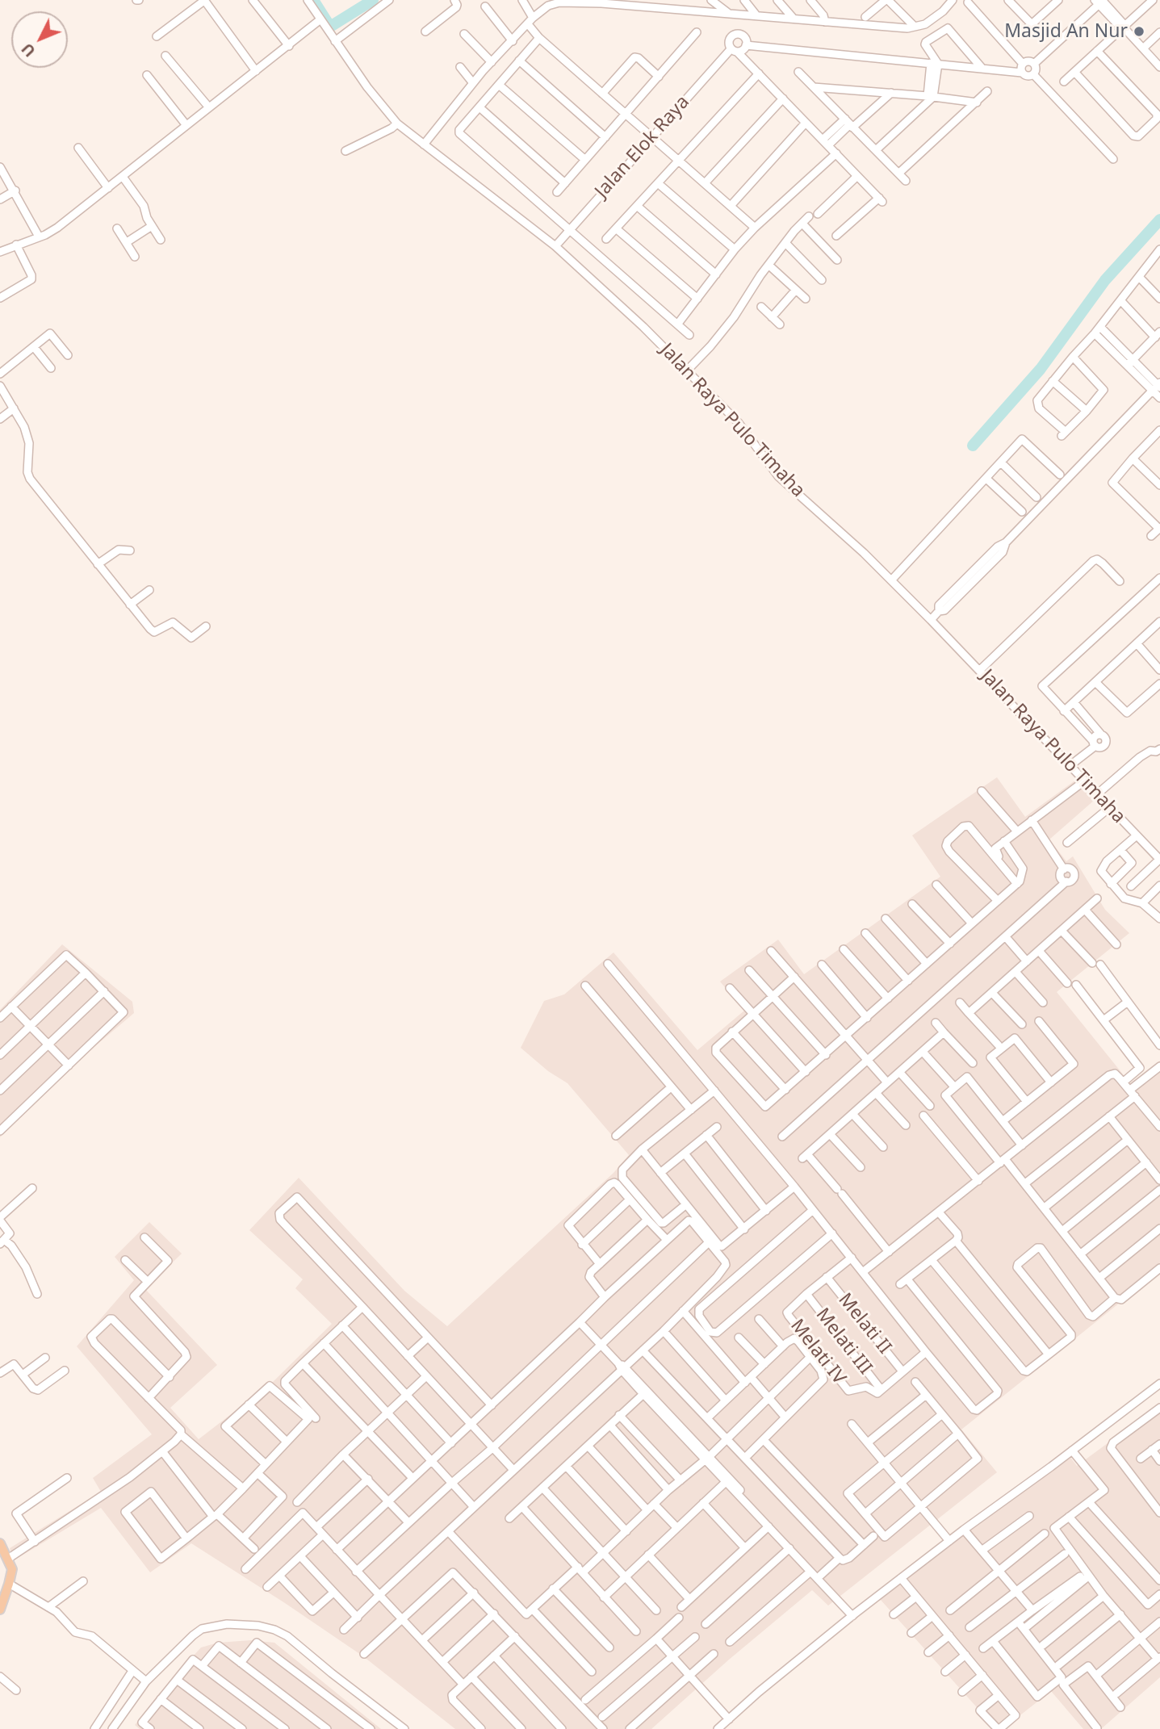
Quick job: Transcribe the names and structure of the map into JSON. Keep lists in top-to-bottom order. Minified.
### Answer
{"streets":{"street":["Jalan Elok Raya","Jalan Raya Pulo Timaha","Melati II","Melati III","Melati IV"]},"crossings":[["Jalan Elok Raya","Jalan Raya Pulo Timaha"],["Melati III","Melati IV"]],"places":["Masjid An Nur"],"north":"bottom left"}
